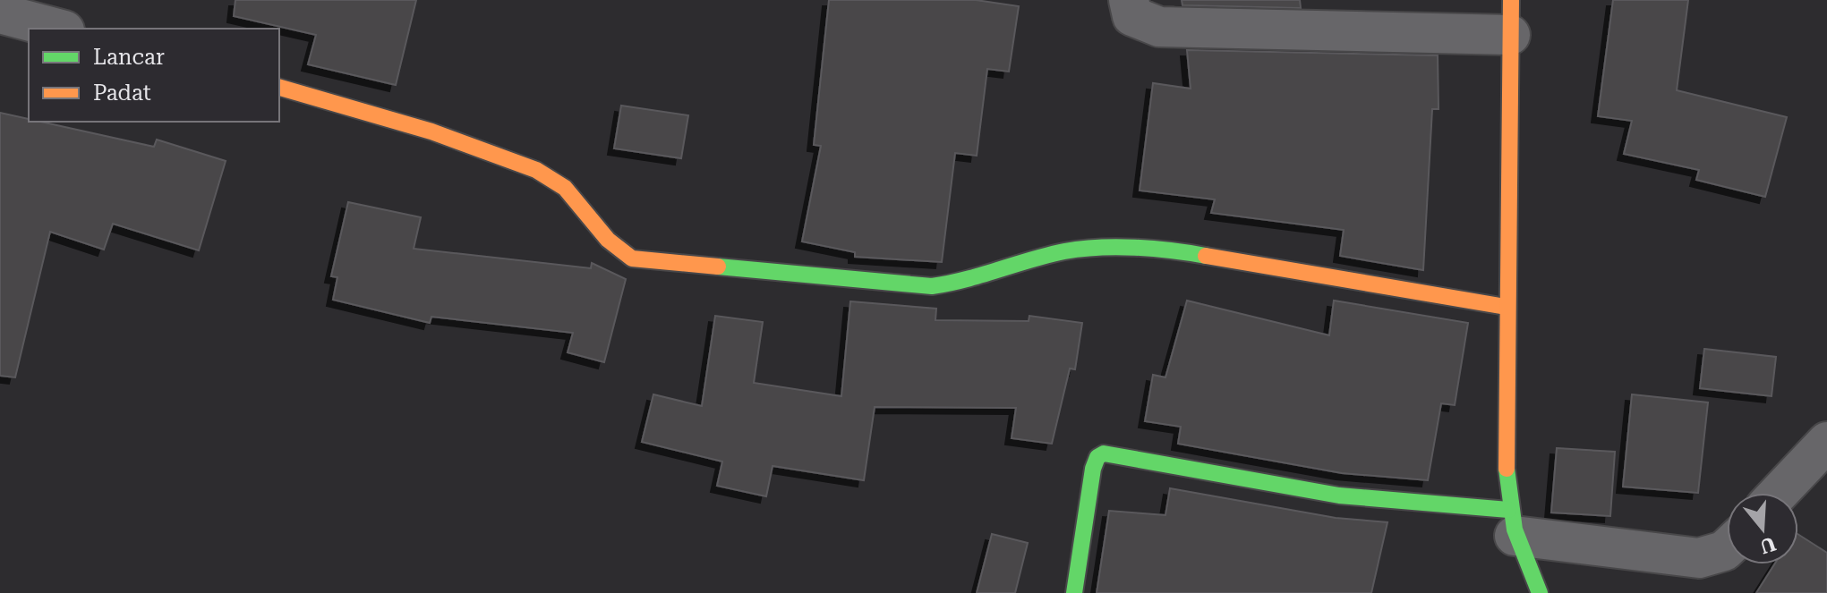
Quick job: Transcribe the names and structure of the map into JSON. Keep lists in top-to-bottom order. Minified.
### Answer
{"legend":["Lancar","Padat"],"north":"bottom"}
